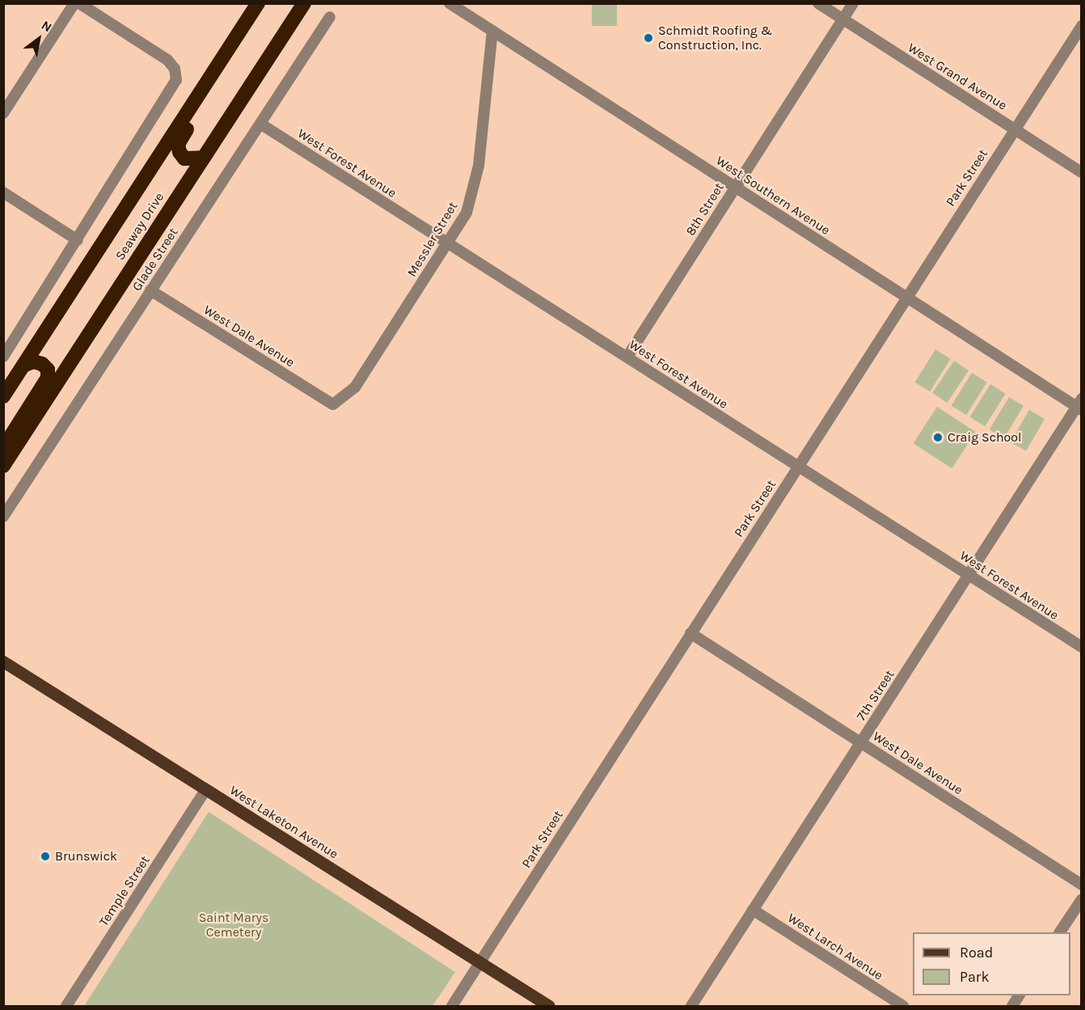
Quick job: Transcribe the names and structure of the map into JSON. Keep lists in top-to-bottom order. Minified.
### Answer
{"streets":{"highway":["Seaway Drive"],"main road":["West Laketon Avenue"],"street":["West Grand Avenue","West Forest Avenue","Park Street","West Southern Avenue","8th Street","Messler Street","Glade Street","West Dale Avenue","7th Street","Temple Street","West Larch Avenue"]},"crossings":[["West Grand Avenue","Park Street"],["West Grand Avenue","8th Street"],["West Forest Avenue","Park Street"],["West Forest Avenue","8th Street"],["West Forest Avenue","Messler Street"],["West Forest Avenue","Glade Street"],["West Forest Avenue","7th Street"],["Park Street","West Southern Avenue"],["Park Street","West Dale Avenue"],["Park Street","West Laketon Avenue"],["West Southern Avenue","8th Street"],["West Southern Avenue","Messler Street"],["West Southern Avenue","7th Street"],["Messler Street","West Dale Avenue"],["Glade Street","West Dale Avenue"],["West Dale Avenue","7th Street"],["7th Street","West Larch Avenue"],["West Laketon Avenue","Temple Street"]],"parks":["Saint Marys Cemetery"],"places":["Schmidt Roofing & Construction, Inc.","Craig School","Brunswick"],"legend":["Road","Park"],"north":"top right"}
